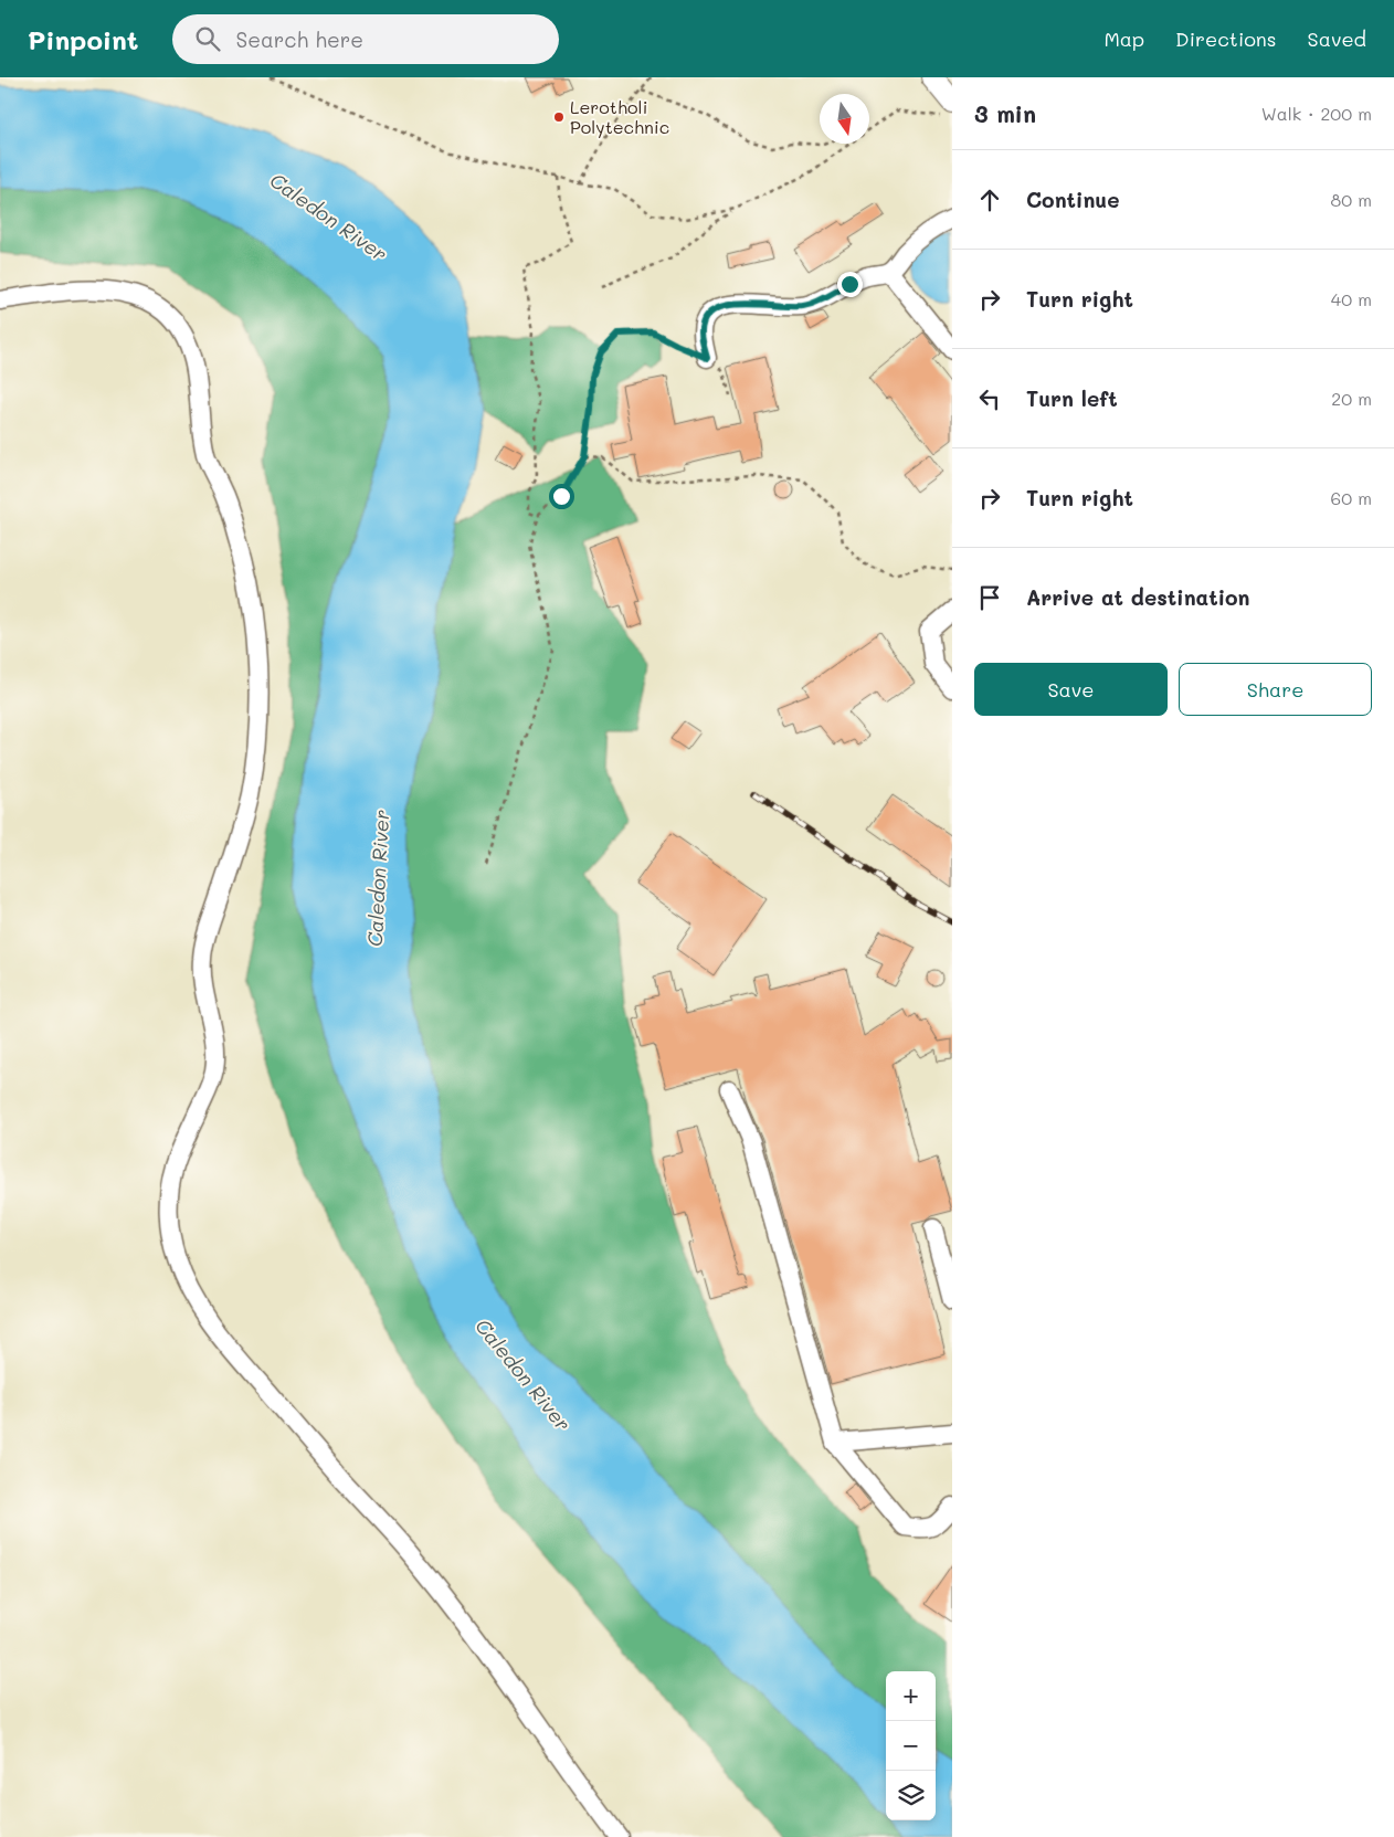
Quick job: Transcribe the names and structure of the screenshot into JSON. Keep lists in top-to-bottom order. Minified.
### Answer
{"water":["Caledon River"],"places":["Lerotholi Polytechnic"],"north":"bottom","page":{"header":"Pinpoint","search":"Search here","nav":["Map","Directions","Saved"],"heading":["3 min","Walk · 200 m"],"list":[["Continue","80 m"],["Turn right","40 m"],["Turn left","20 m"],["Turn right","60 m"],"Arrive at destination"],"buttons":["Save","Share"],"map_buttons":["+","−"]}}
